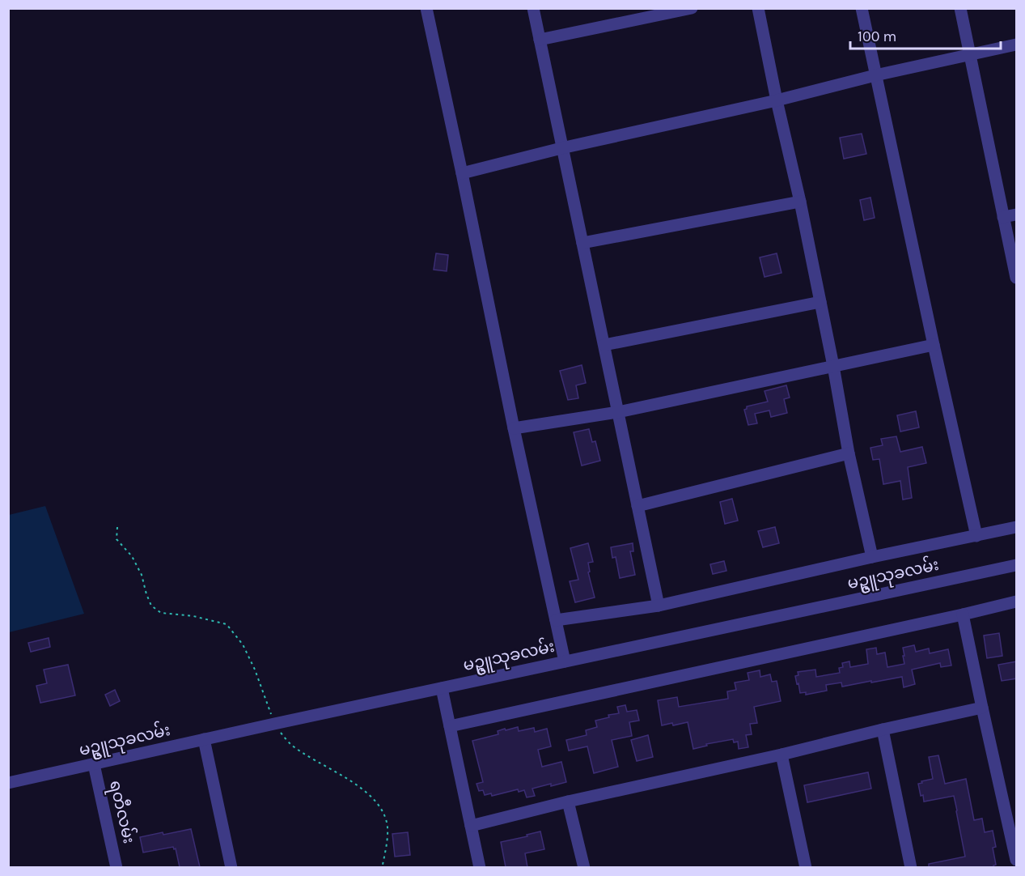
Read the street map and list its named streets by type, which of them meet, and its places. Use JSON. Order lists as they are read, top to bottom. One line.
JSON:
{"streets":{"street":["မဥ္ဇူသုခလမ်း","ရတီလမ်း"]},"crossings":[["မဥ္ဇူသုခလမ်း","ရတီလမ်း"]],"scale_bar":"100 m"}
